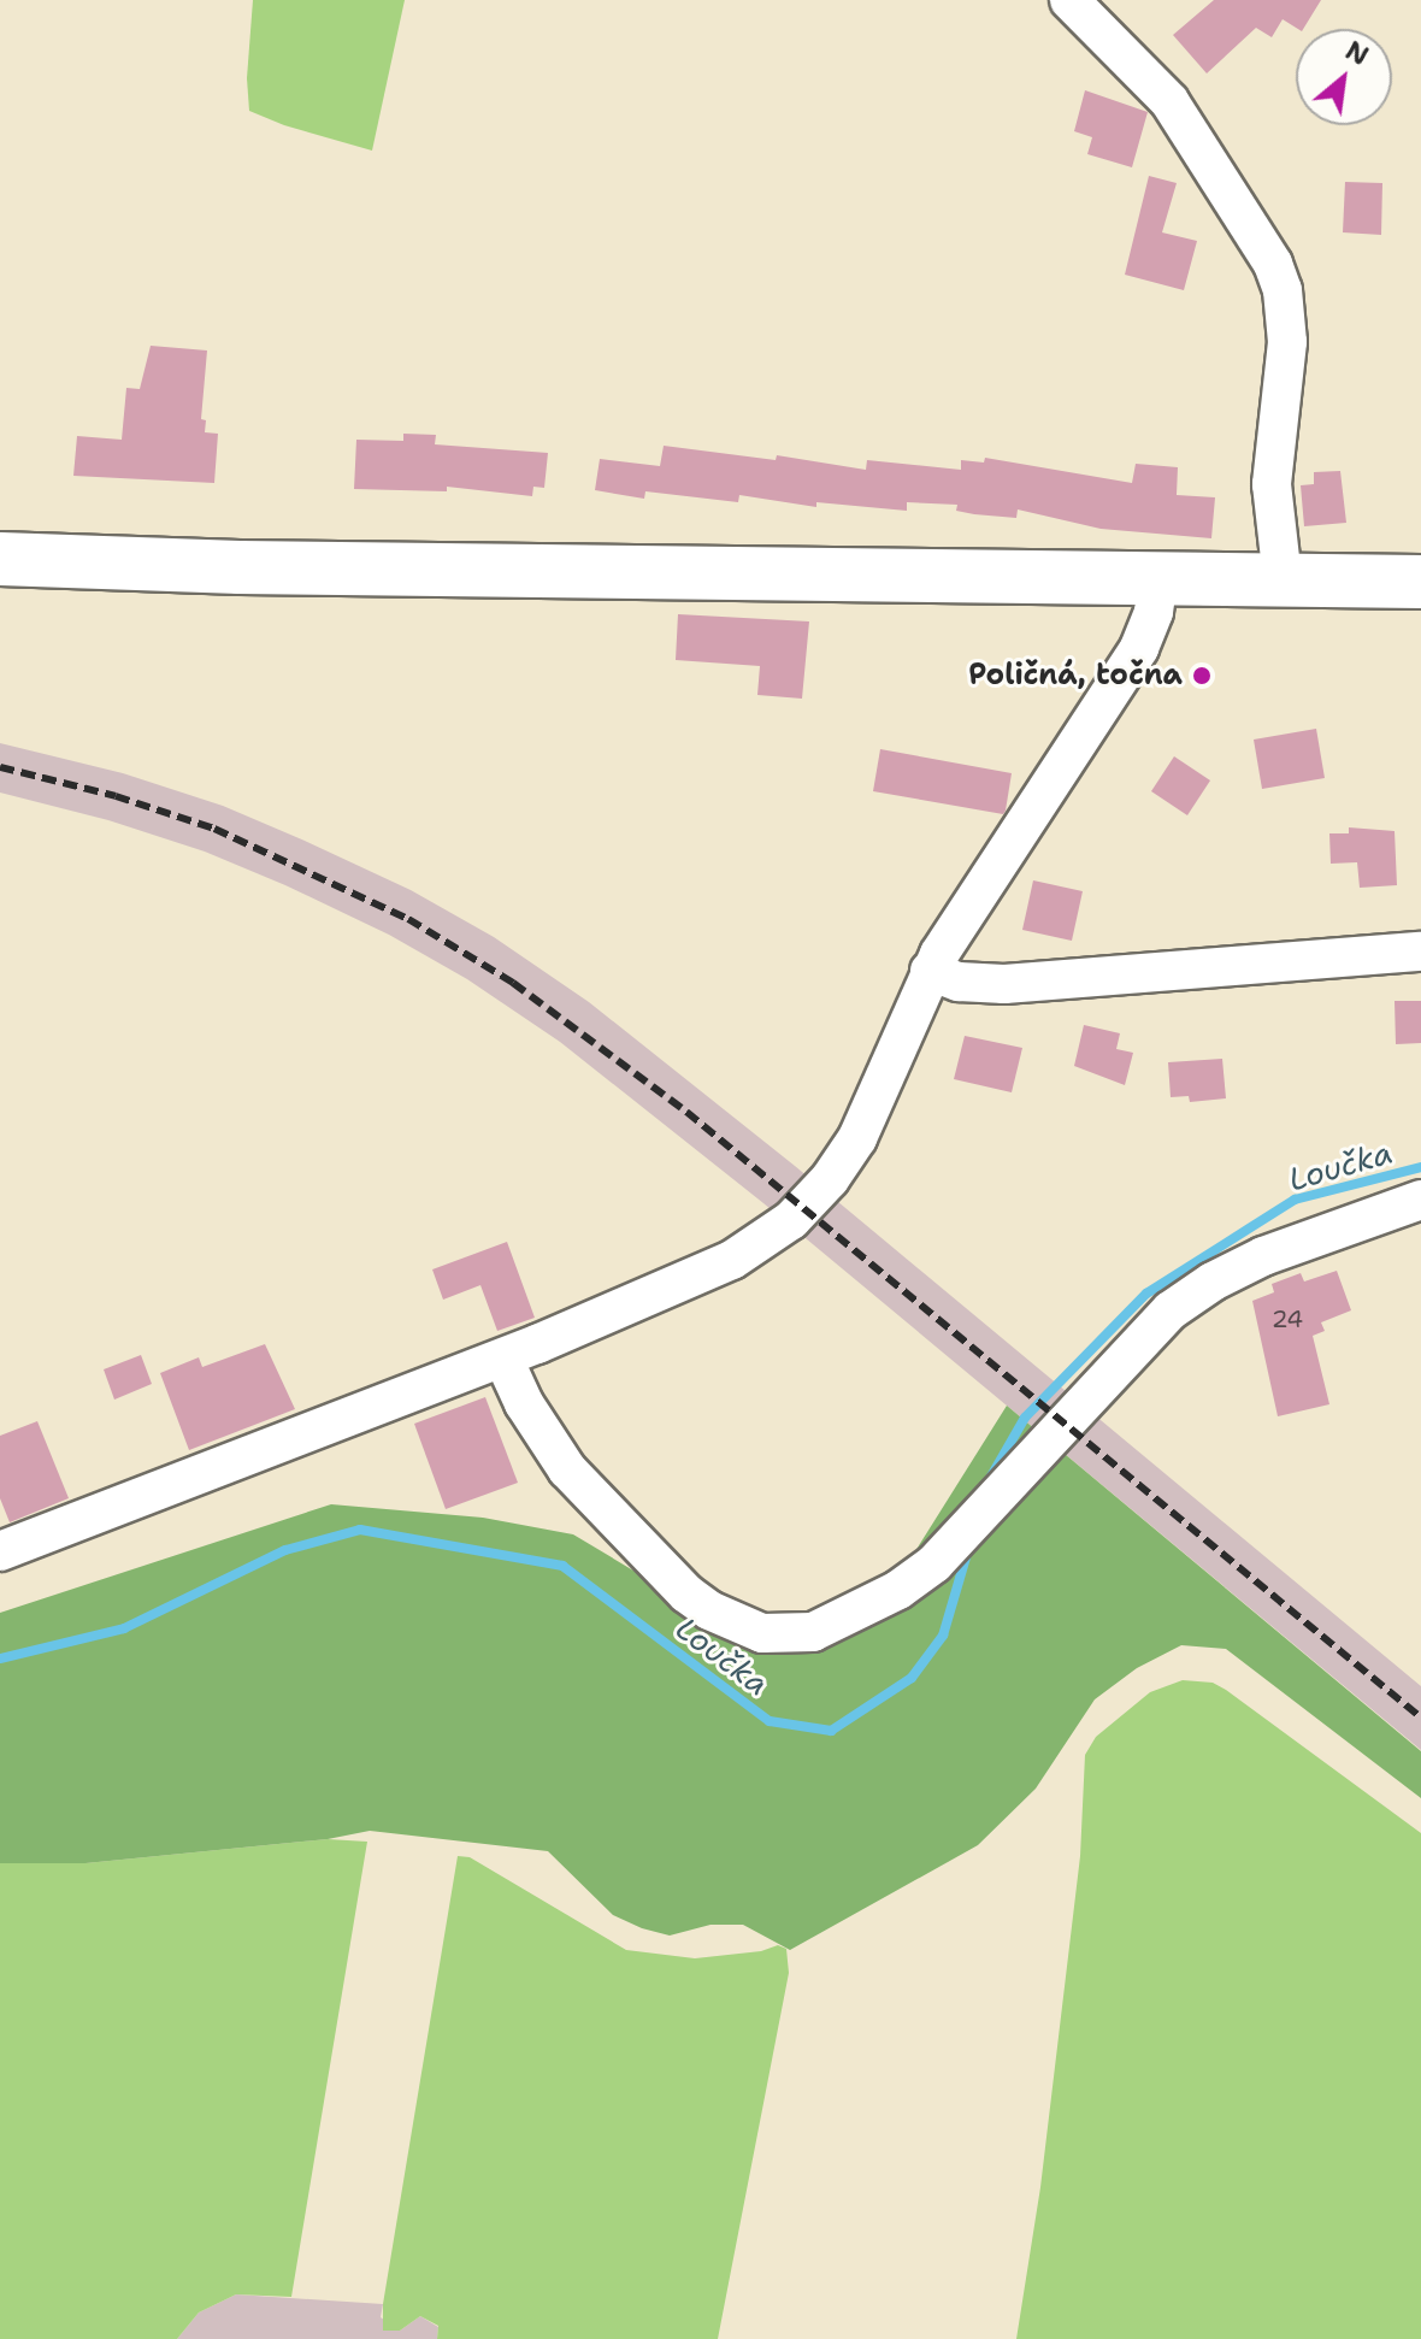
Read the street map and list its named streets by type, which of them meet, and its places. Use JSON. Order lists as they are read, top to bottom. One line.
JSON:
{"water":["Loučka"],"places":["Poličná, točna"],"house_numbers":["24"],"north":"top right"}
